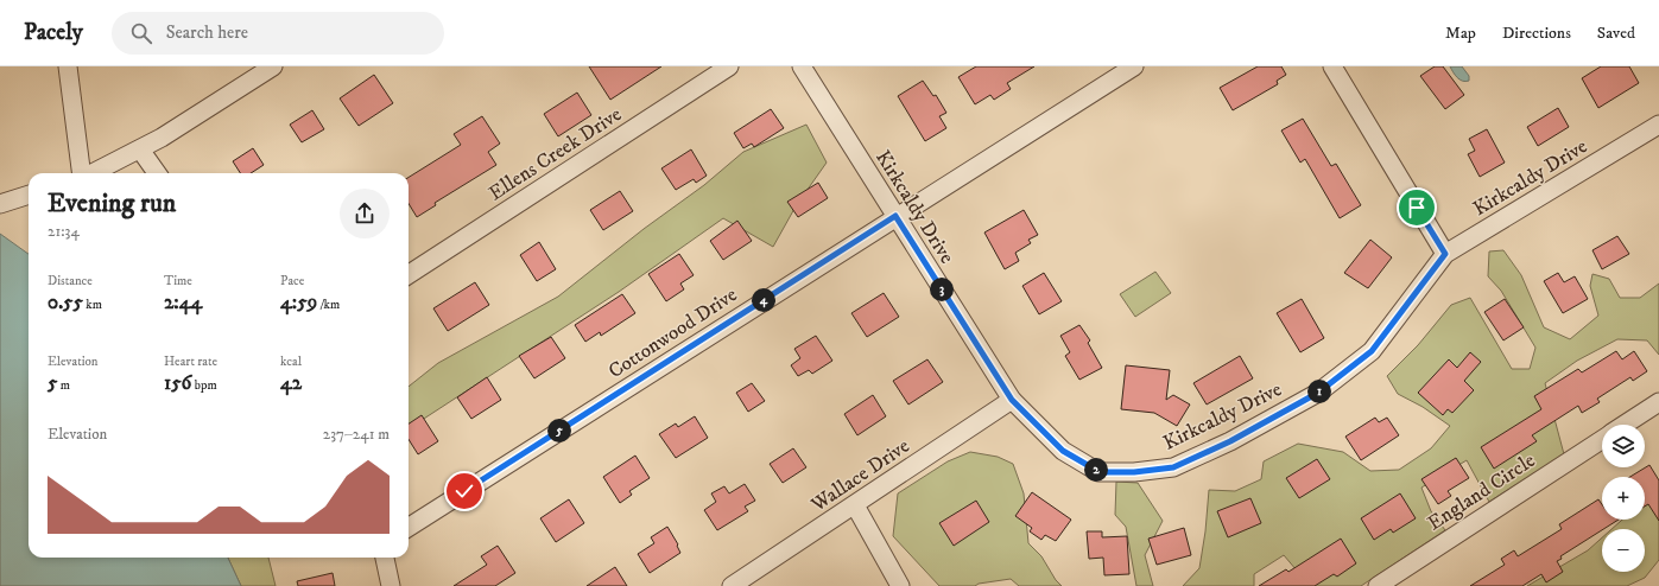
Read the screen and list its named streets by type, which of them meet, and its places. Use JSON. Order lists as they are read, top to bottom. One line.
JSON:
{"streets":{"street":["Ellens Creek Drive","Kirkcaldy Drive","Cottonwood Drive","Wallace Drive","England Circle"]},"crossings":[["Kirkcaldy Drive","Cottonwood Drive"],["Kirkcaldy Drive","Wallace Drive"]],"page":{"header":"Pacely","search":"Search here","nav":["Map","Directions","Saved"],"heading":["Evening run","21:34"],"stats":[["Distance","0.55 km"],["Time","2:44"],["Pace","4:59 /km"],["Elevation","5 m"],["Heart rate","156 bpm"],["kcal","42"]],"pins":["3","4","1","5","2"],"chart":["Elevation","237–241 m"],"map_buttons":["+","−"]}}
